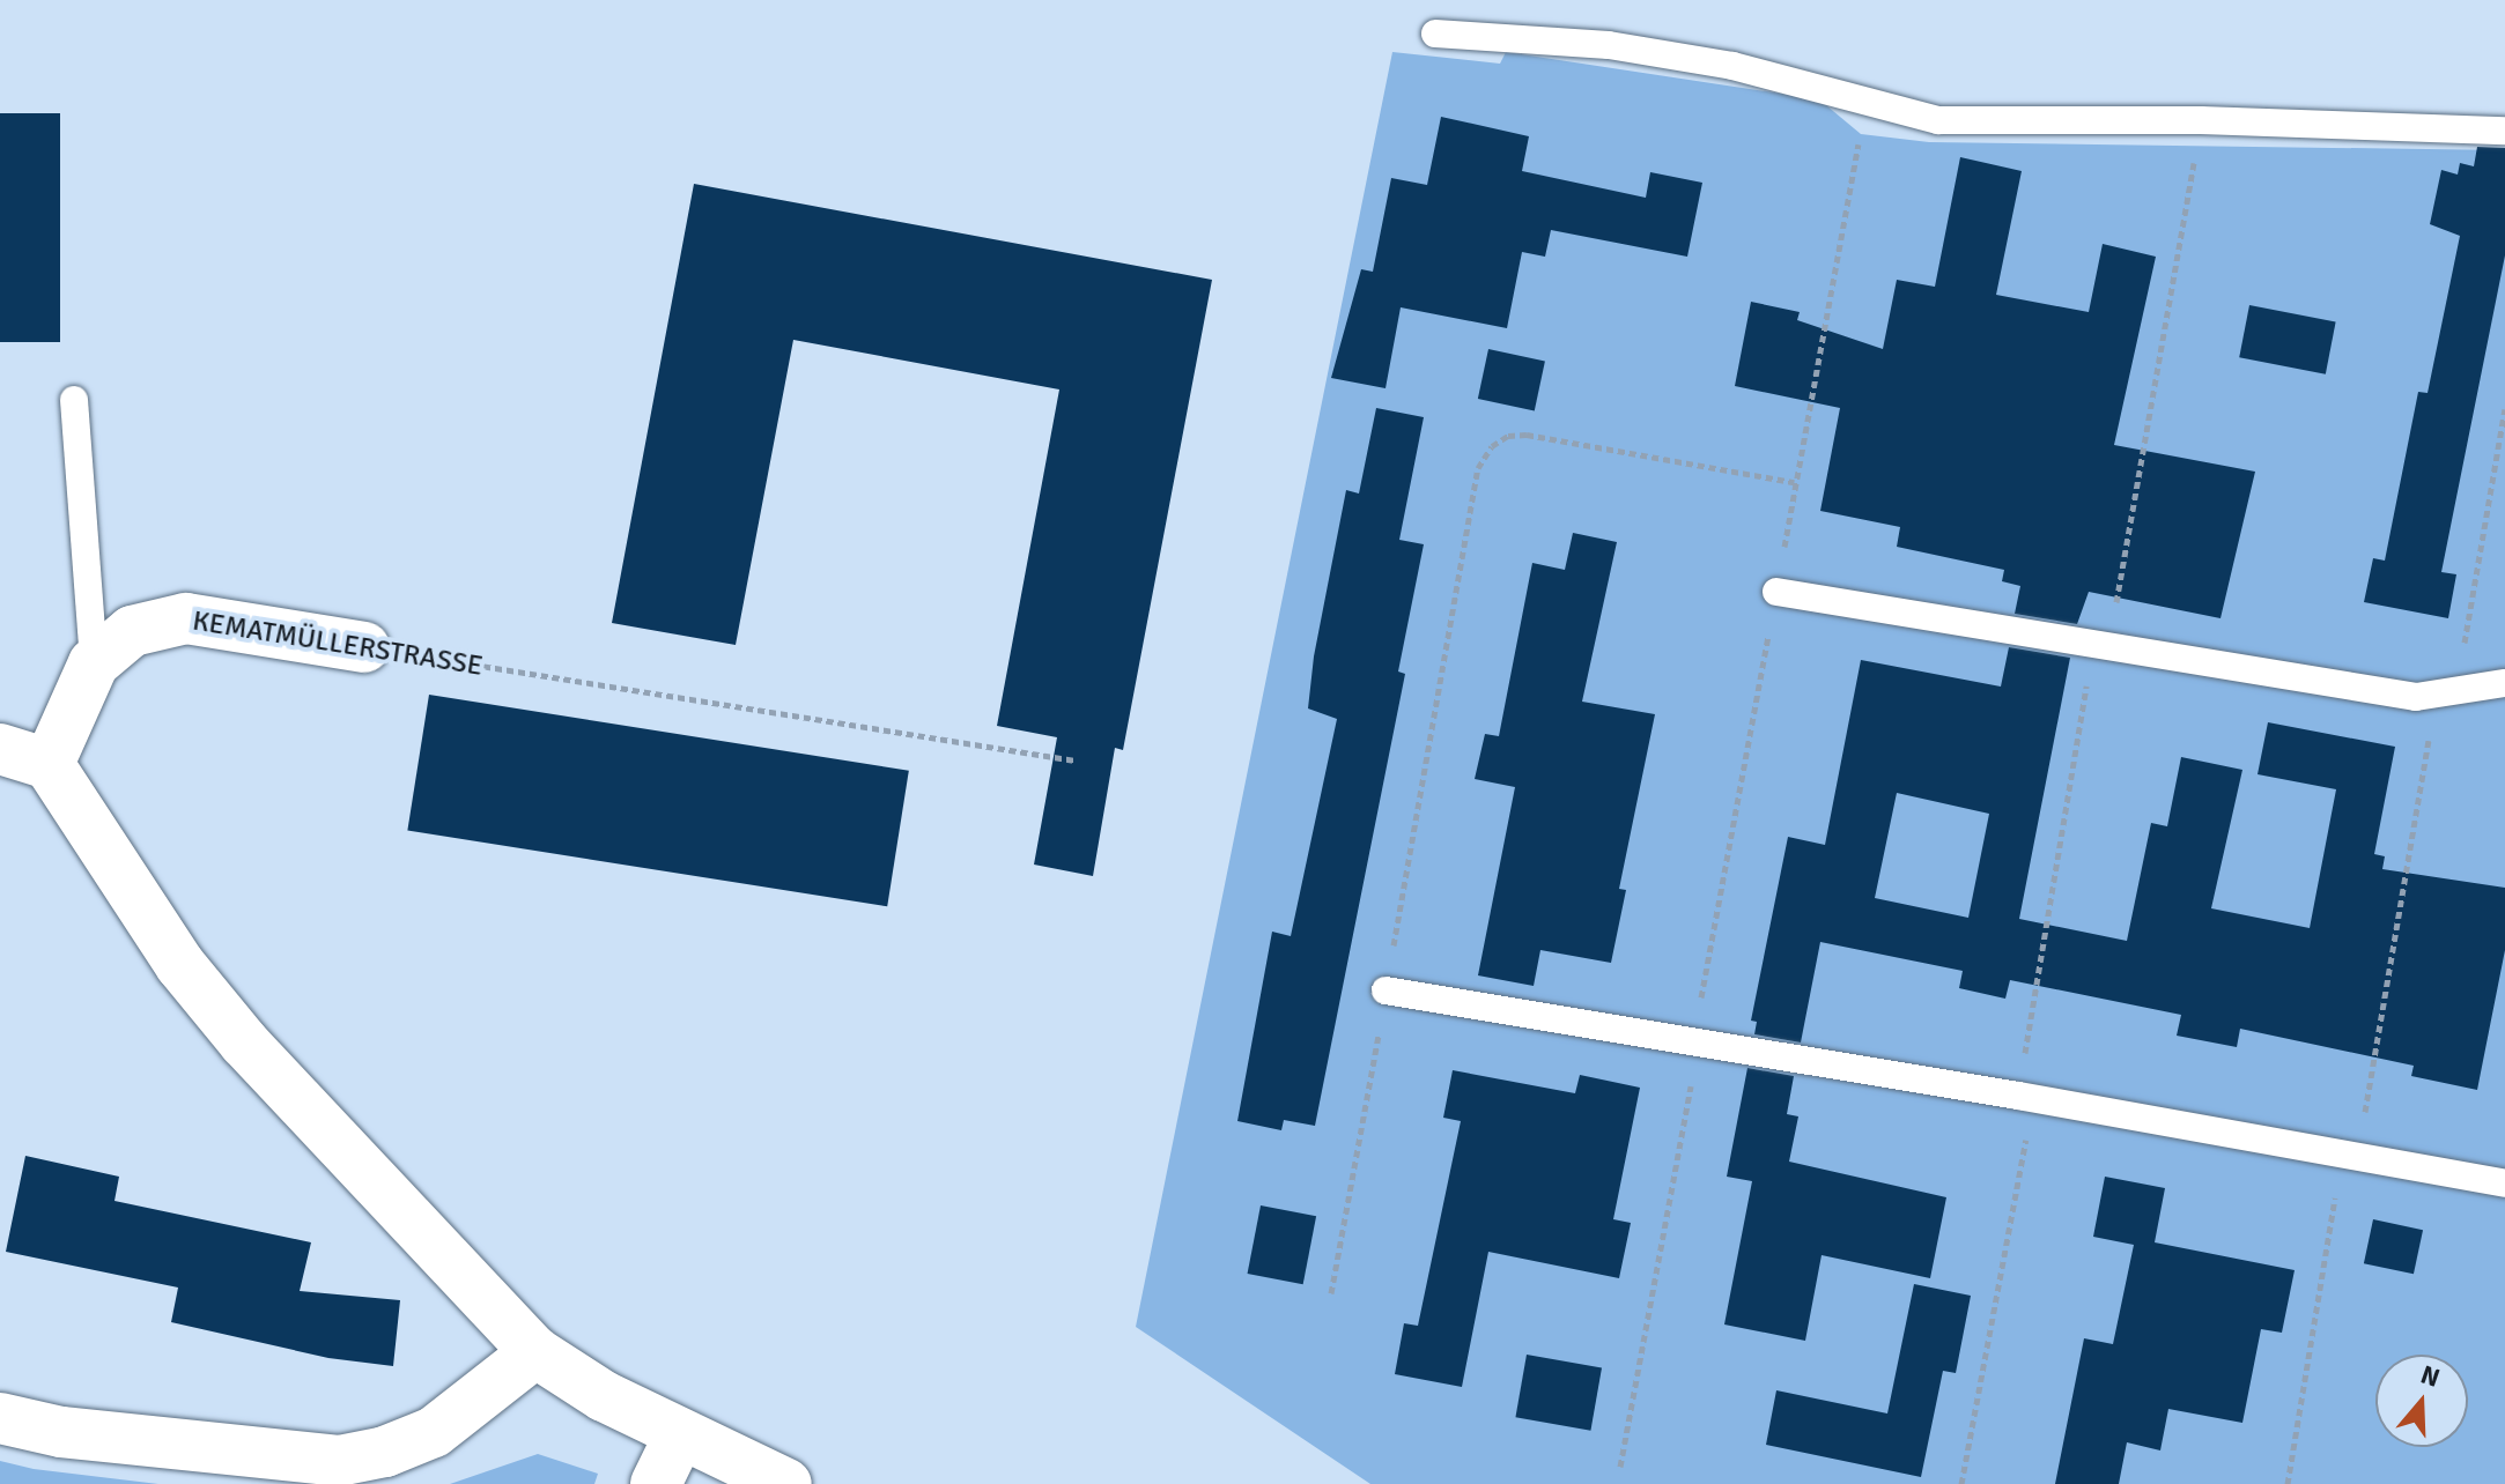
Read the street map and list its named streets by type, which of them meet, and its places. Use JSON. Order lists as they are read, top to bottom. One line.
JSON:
{"streets":{"street":["KEMATMÜLLERSTRASSE"]},"north":"top"}
